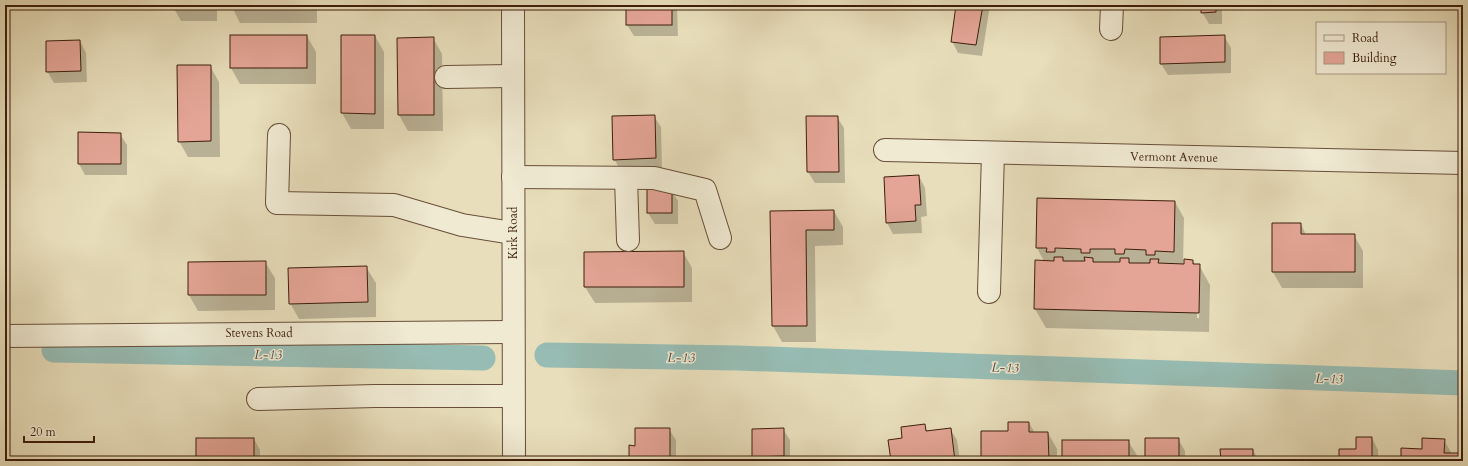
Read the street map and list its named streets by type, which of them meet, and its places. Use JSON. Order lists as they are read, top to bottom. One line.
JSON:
{"streets":{"street":["Vermont Avenue","Kirk Road","Stevens Road"]},"crossings":[["Kirk Road","Stevens Road"]],"water":["L-13"],"legend":["Road","Building"],"scale_bar":"20 m"}
